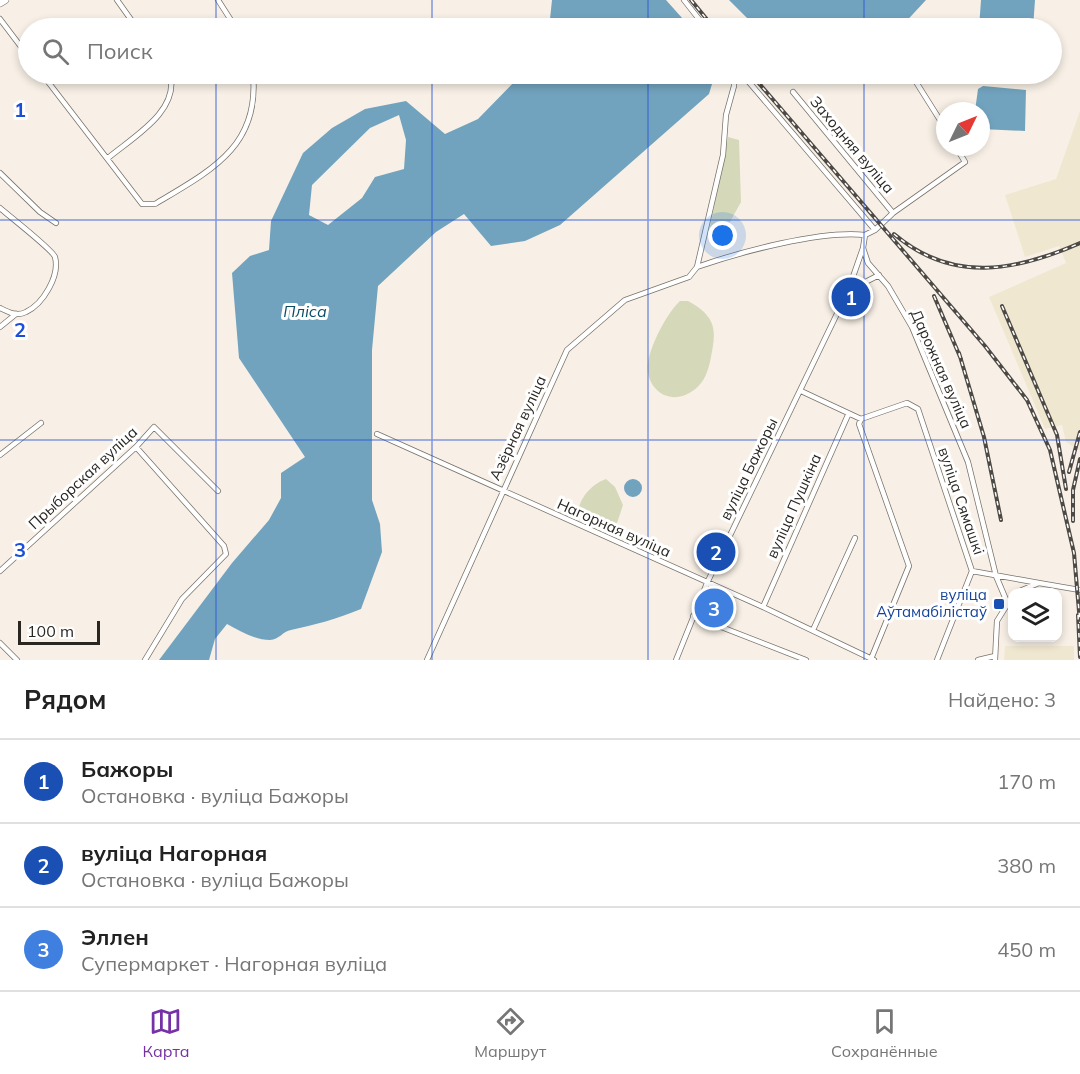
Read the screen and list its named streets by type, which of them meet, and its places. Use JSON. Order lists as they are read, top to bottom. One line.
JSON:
{"streets":{"street":["Заходняя вуліца","Дарожная вуліца","Азёрная вуліца","вуліца Бажоры","Прыборская вуліца","вуліца Сямашкі","вуліца Пушкіна","Нагорная вуліца"]},"crossings":[["Дарожная вуліца","вуліца Бажоры"],["Азёрная вуліца","Нагорная вуліца"],["вуліца Бажоры","Нагорная вуліца"],["вуліца Пушкіна","Нагорная вуліца"]],"water":["Пліса"],"places":{"transit":["вуліца Аўтамабілістаў"]},"scale_bar":"100 m","north":"top right","page":{"search":"Поиск","pins":["1","2","3"],"scale":"100 m","heading":["Рядом","Найдено: 3"],"list":[{"mark":"1","name":"Бажоры","note":"Остановка · вуліца Бажоры","value":"170 m"},{"mark":"2","name":"вуліца Нагорная","note":"Остановка · вуліца Бажоры","value":"380 m"},{"mark":"3","name":"Эллен","note":"Супермаркет · Нагорная вуліца","value":"450 m"}],"nav":["Карта","Маршрут","Сохранённые"]},"grid":{"rows":["1","2","3"]}}
